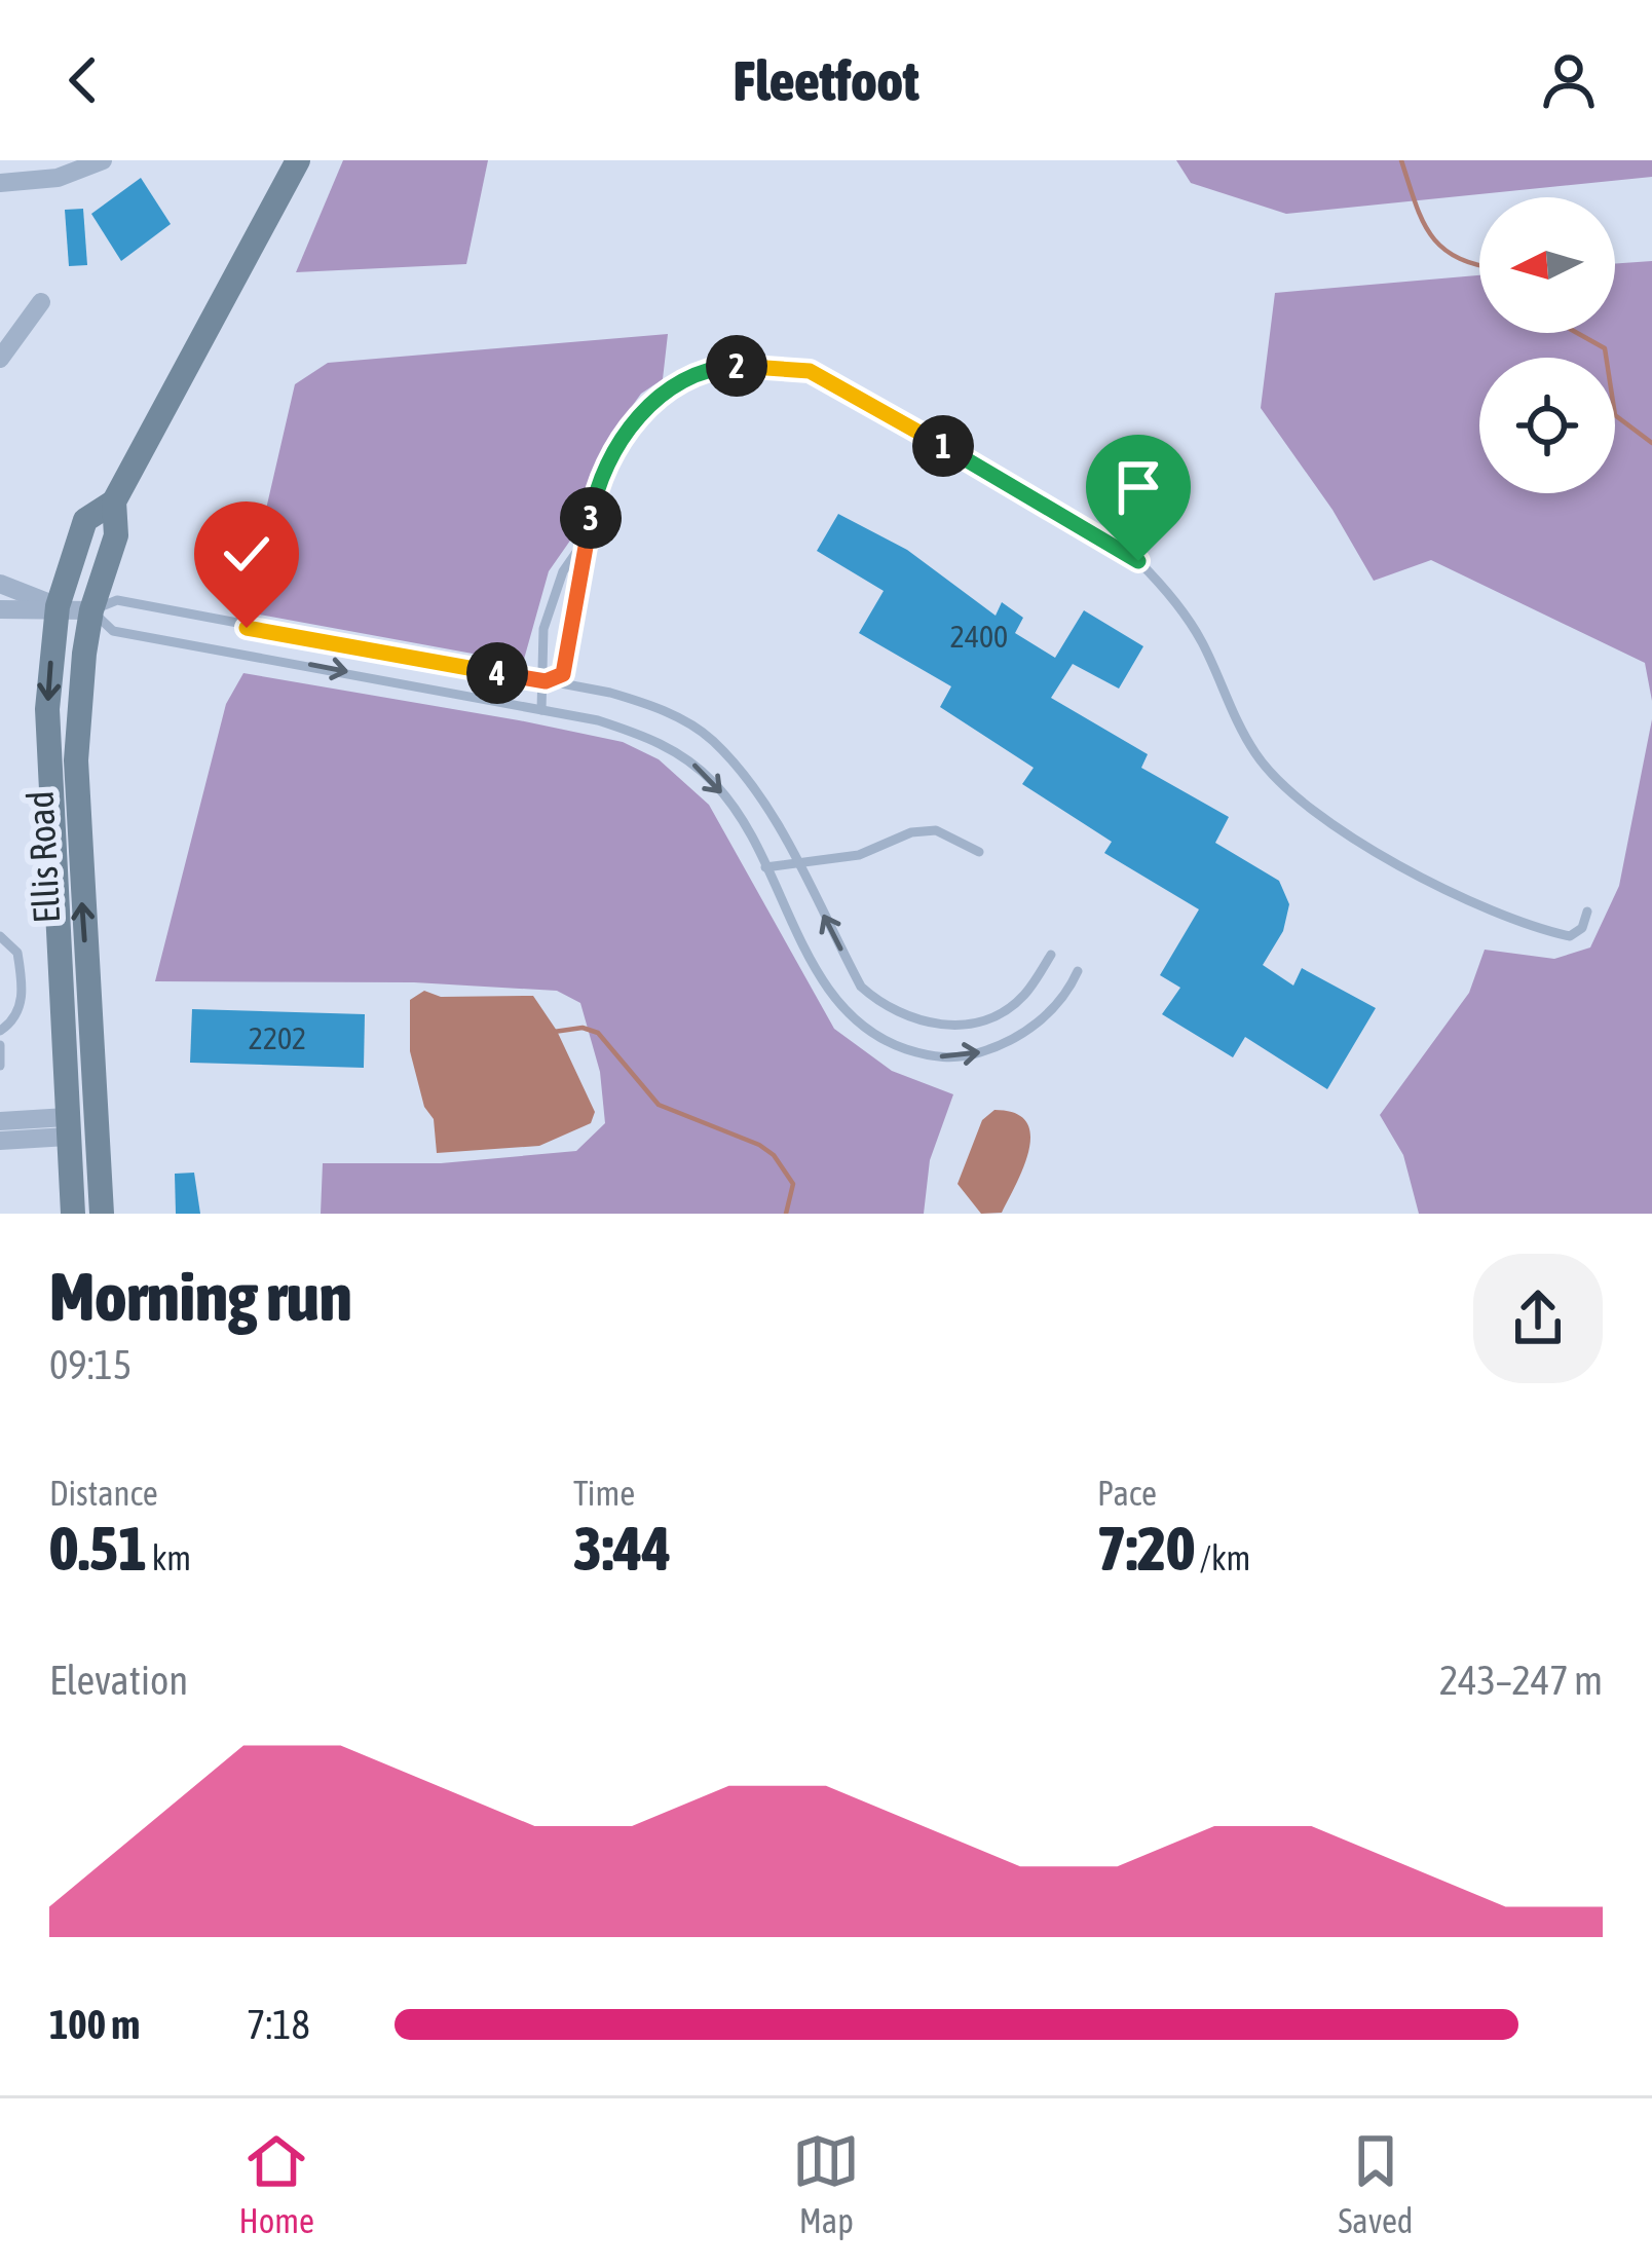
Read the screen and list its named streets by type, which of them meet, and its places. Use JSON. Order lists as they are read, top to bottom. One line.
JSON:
{"streets":{"main road":["Ellis Road"]},"house_numbers":["2400","2202"],"north":"left","page":{"header":"Fleetfoot","pins":["2","1","3","4"],"heading":["Morning run","09:15"],"stats":[["Distance","0.51 km"],["Time","3:44"],["Pace","7:20 /km"]],"chart":["Elevation","243–247 m"],"list":[{"name":"100 m","note":"7:18"}],"tabs":["Home","Map","Saved"]}}
